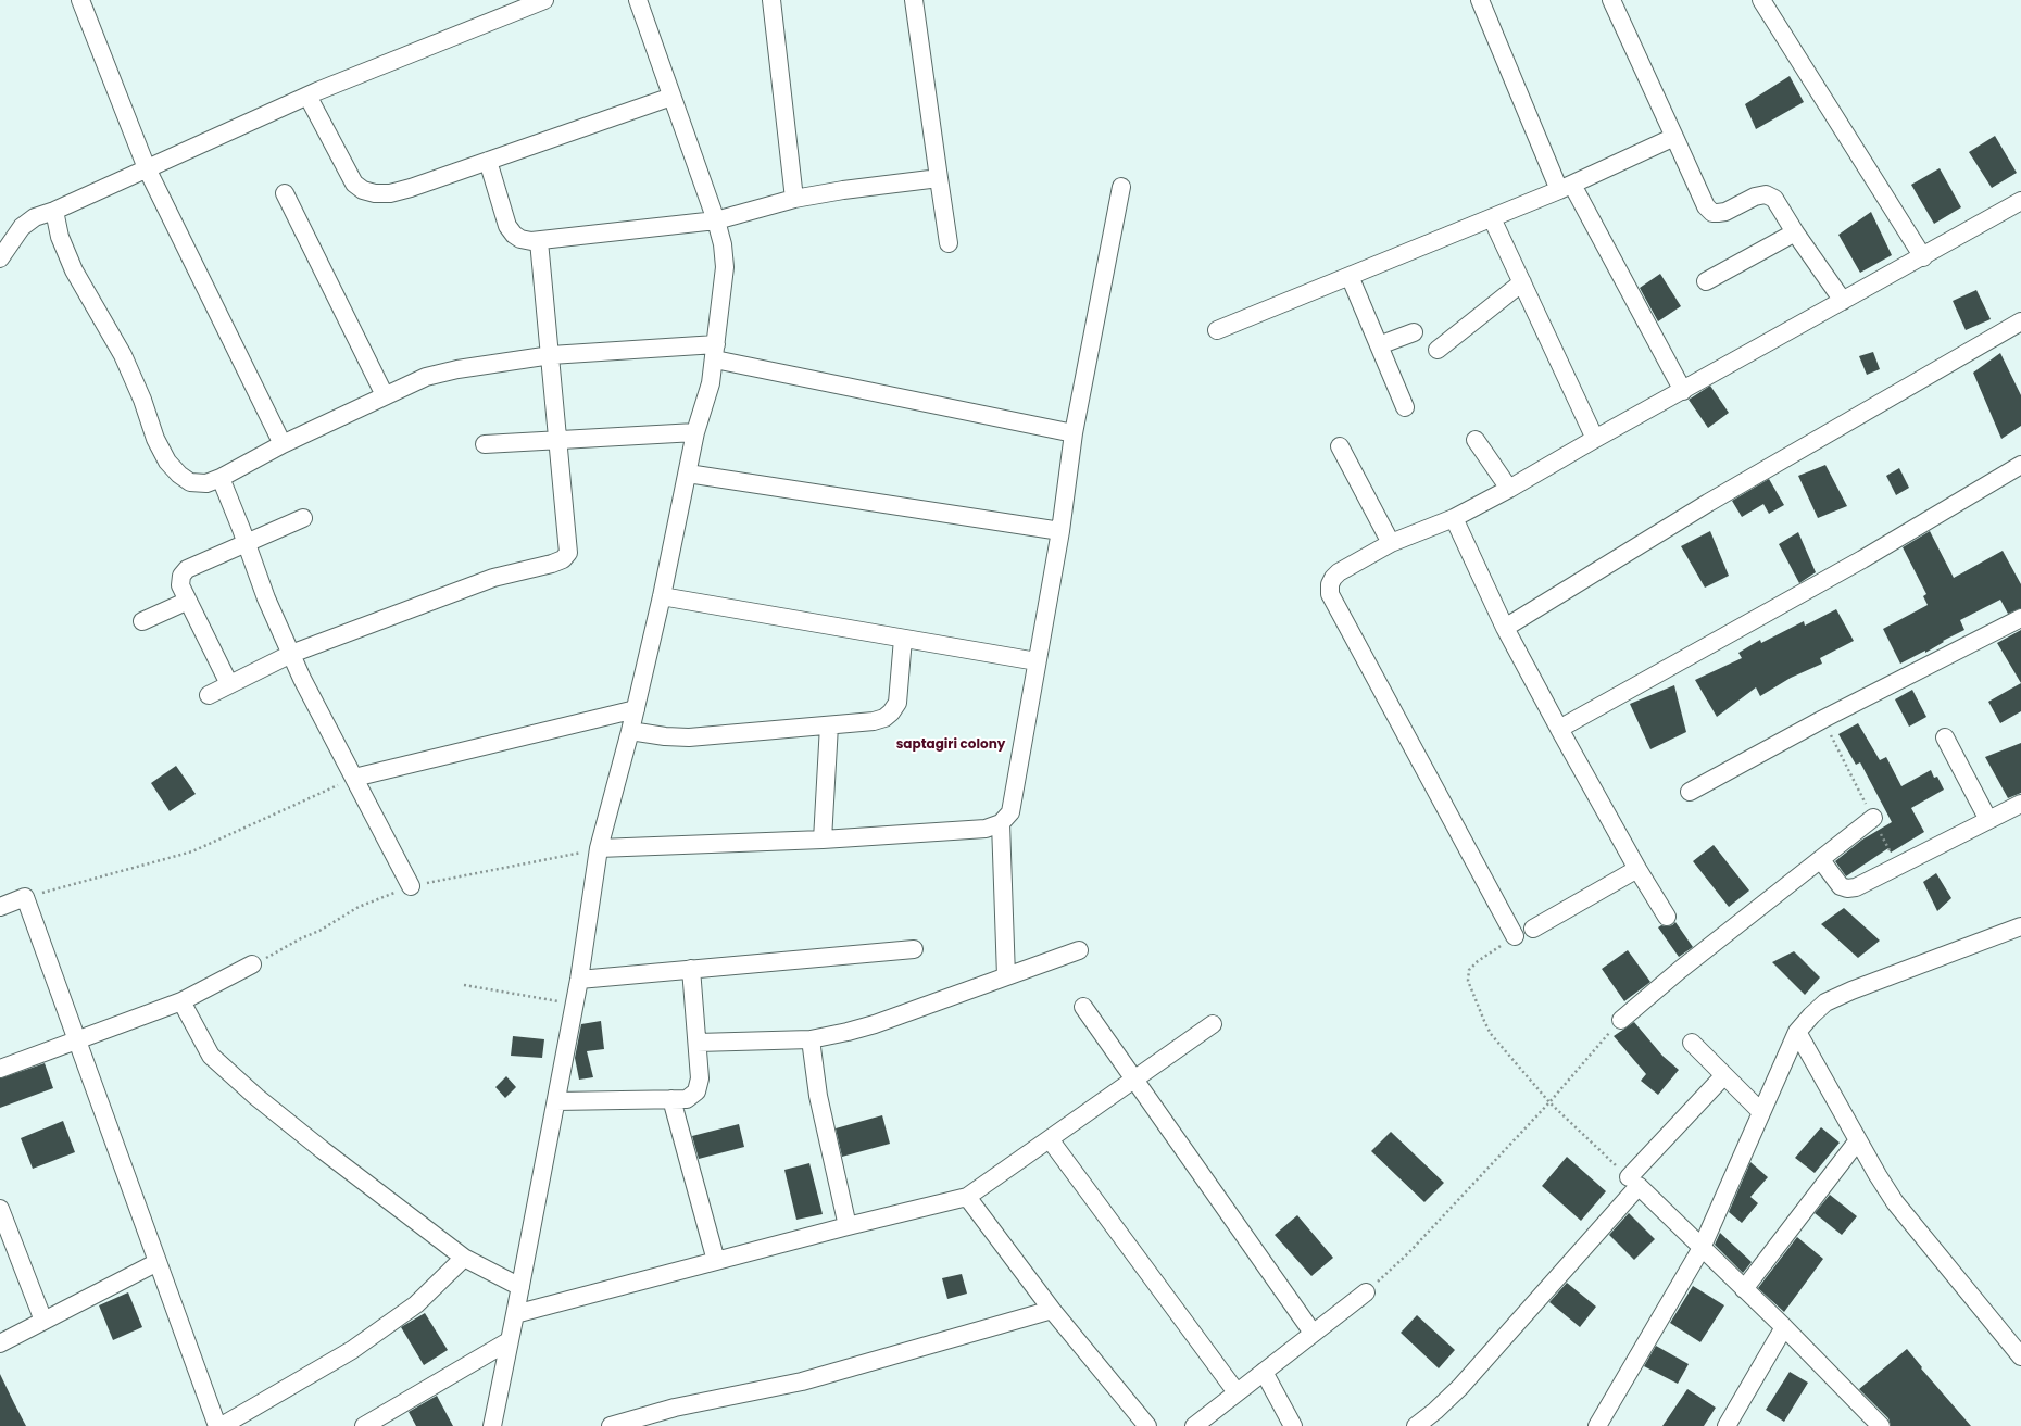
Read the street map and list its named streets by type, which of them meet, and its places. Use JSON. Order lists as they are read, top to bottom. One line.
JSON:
{"districts":["saptagiri colony"]}
